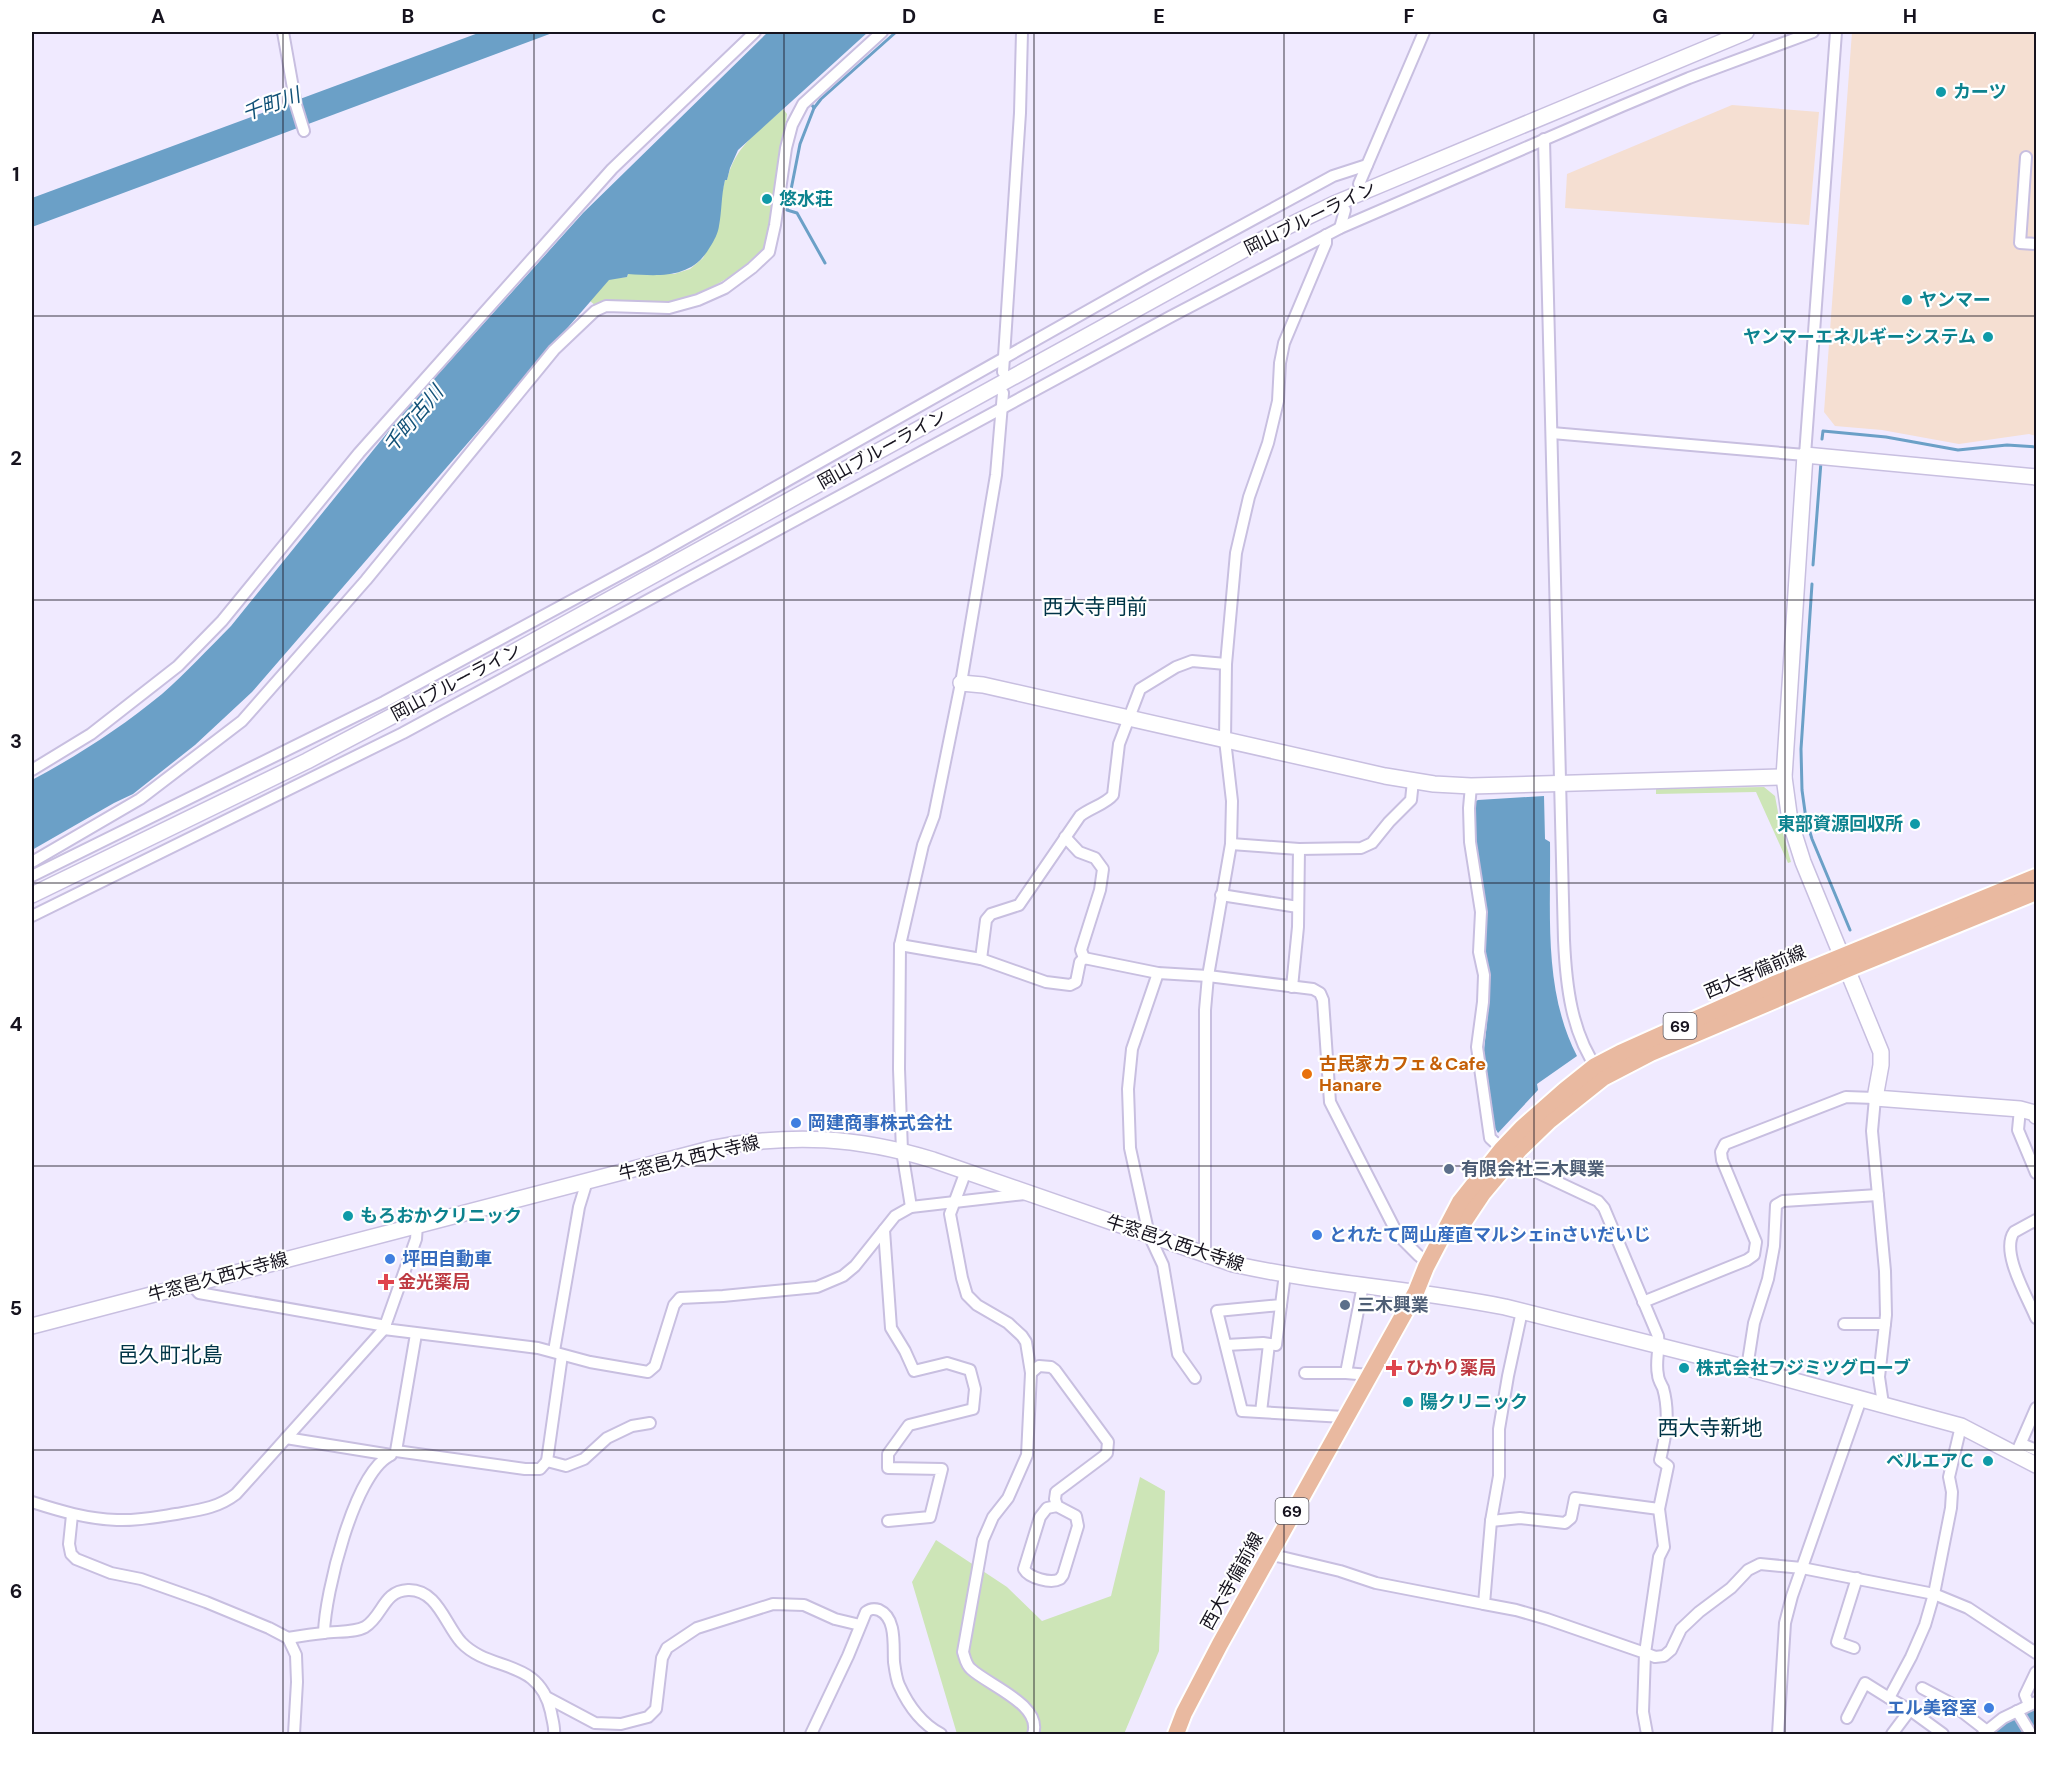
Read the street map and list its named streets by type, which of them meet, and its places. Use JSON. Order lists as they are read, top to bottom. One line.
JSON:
{"streets":{"main road":["岡山ブルーライン","西大寺備前線","69","牛窓邑久西大寺線"]},"crossings":[["西大寺備前線","牛窓邑久西大寺線"]],"districts":["西大寺門前","邑久町北島","西大寺新地"],"water":["千町川","千町古川"],"places":{"other":["カーツ","悠水荘","ヤンマー","ヤンマーエネルギーシステム","東部資源回収所","古民家カフェ＆Cafe Hanare","岡建商事株式会社","有限会社三木興業","もろおかクリニック","とれたて岡山産直マルシェinさいだいじ","坪田自動車","三木興業","株式会社フジミツグローブ","陽クリニック","ベルエアＣ","エル美容室"],"health":["金光薬局","ひかり薬局"]},"grid":{"columns":["A","B","C","D","E","F","G","H"],"rows":["1","2","3","4","5","6"]}}
